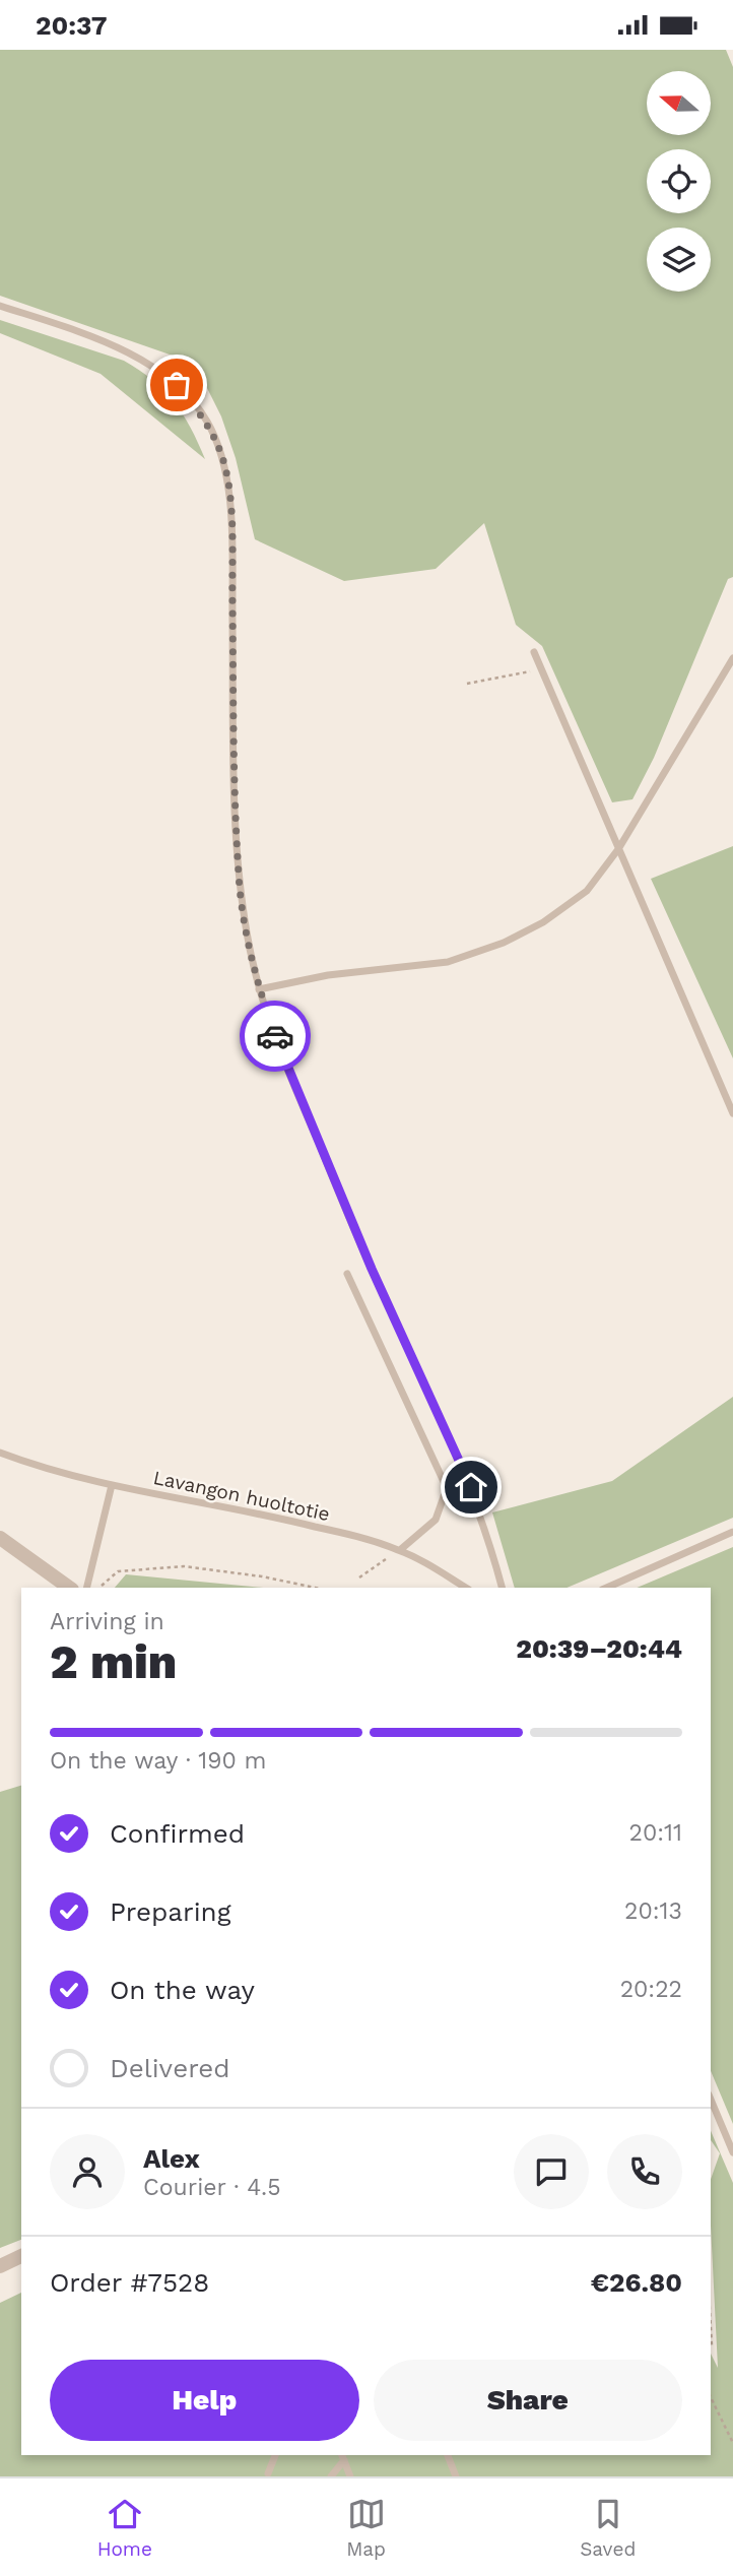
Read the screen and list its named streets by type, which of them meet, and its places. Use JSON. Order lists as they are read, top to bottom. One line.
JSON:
{"streets":{"lane":["Lavangon huoltotie"]},"north":"left","page":{"status":"20:37","heading":["2 min","Arriving in","20:39–20:44"],"panel":["Alex","Courier · 4.5","Order #7528","€26.80"],"bar":"On the way · 190 m","list":[["Confirmed","20:11"],["Preparing","20:13"],["On the way","20:22"],"Delivered"],"buttons":["Help","Share"],"tabs":["Home","Map","Saved"]}}
